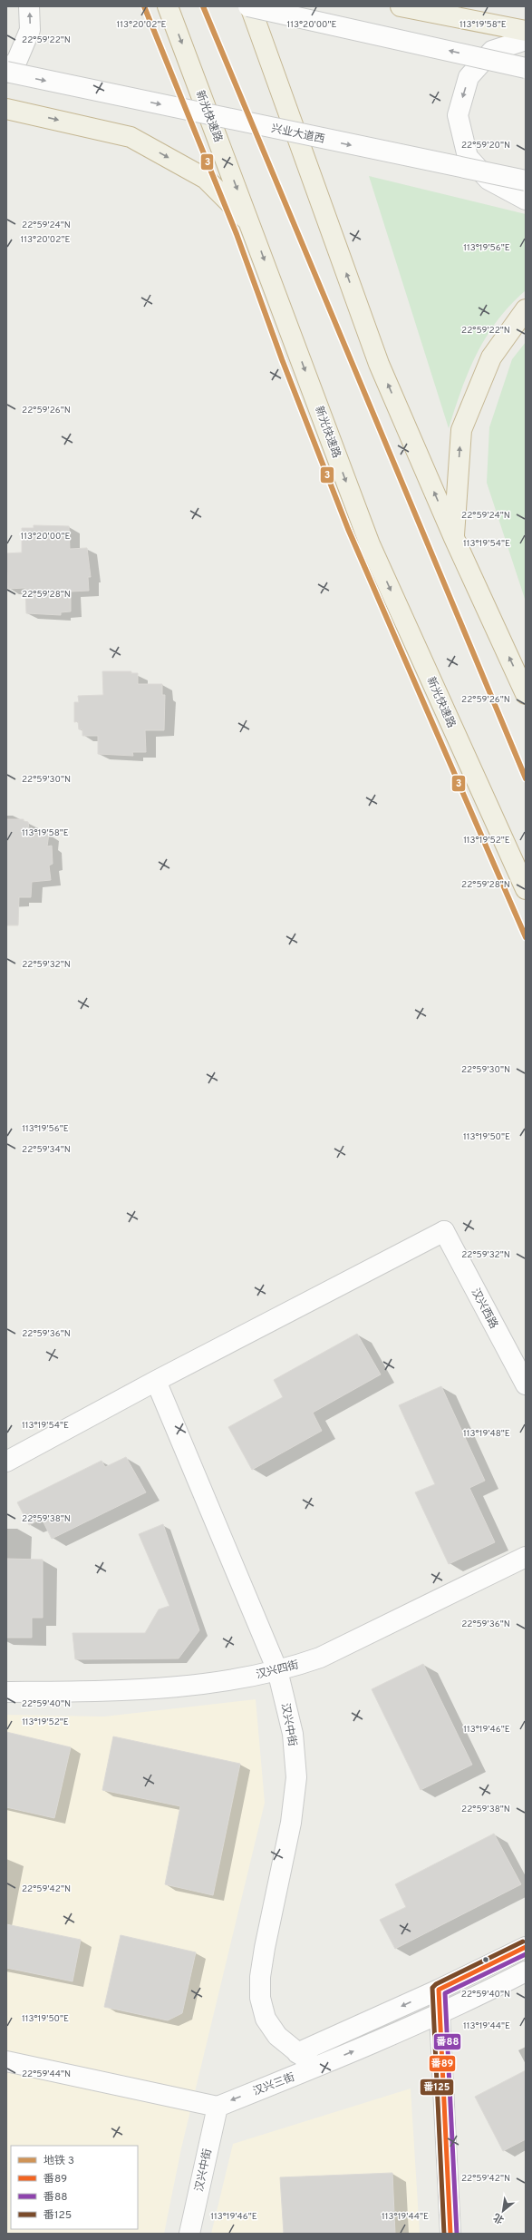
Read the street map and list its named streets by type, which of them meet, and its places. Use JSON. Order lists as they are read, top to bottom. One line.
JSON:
{"streets":{"highway":["新光快速路"],"street":["兴业大道西","汉兴西路","汉兴四街","汉兴中街","汉兴三街"]},"crossings":[["汉兴西路","汉兴中街"],["汉兴四街","汉兴中街"],["汉兴中街","汉兴三街"]],"lines":["metro line 3","transit line 番125","transit line 番89","transit line 番88"],"legend":["地铁 3","番89","番88","番125"],"north":"bottom left","coordinates":["113°20'02\"E","113°20'00\"E","113°19'58\"E","22°59'22\"N","22°59'20\"N","22°59'24\"N","113°19'56\"E","22°59'26\"N","113°19'54\"E","22°59'28\"N","22°59'30\"N","113°19'52\"E","22°59'32\"N","113°19'50\"E","22°59'34\"N","22°59'36\"N","113°19'48\"E","22°59'38\"N","22°59'40\"N","113°19'46\"E","22°59'42\"N","113°19'44\"E","22°59'44\"N"]}
